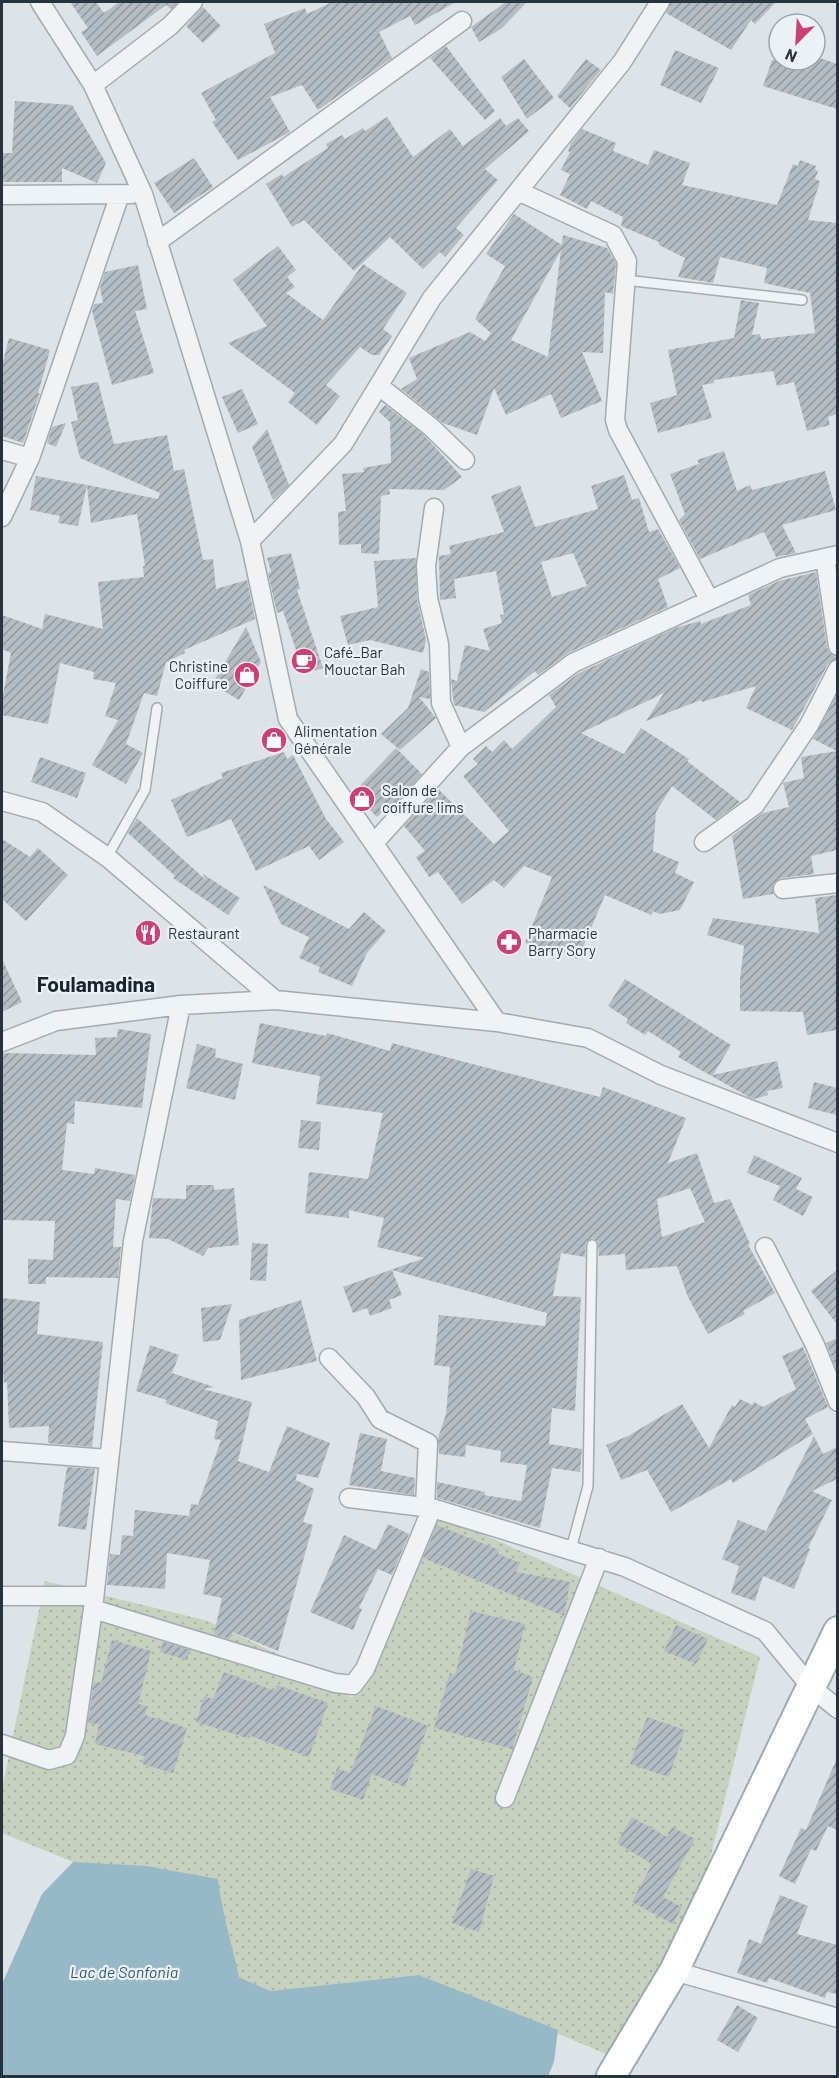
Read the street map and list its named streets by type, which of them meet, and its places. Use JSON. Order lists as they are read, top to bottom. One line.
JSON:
{"districts":["Foulamadina"],"water":["Lac de Sonfonia"],"places":{"cafe":["Café_Bar Mouctar Bah"],"shop":["Christine Coiffure","Alimentation Générale","Salon de coiffure lims"],"restaurant":["Restaurant"],"pharmacy":["Pharmacie Barry Sory"]},"north":"bottom left"}
